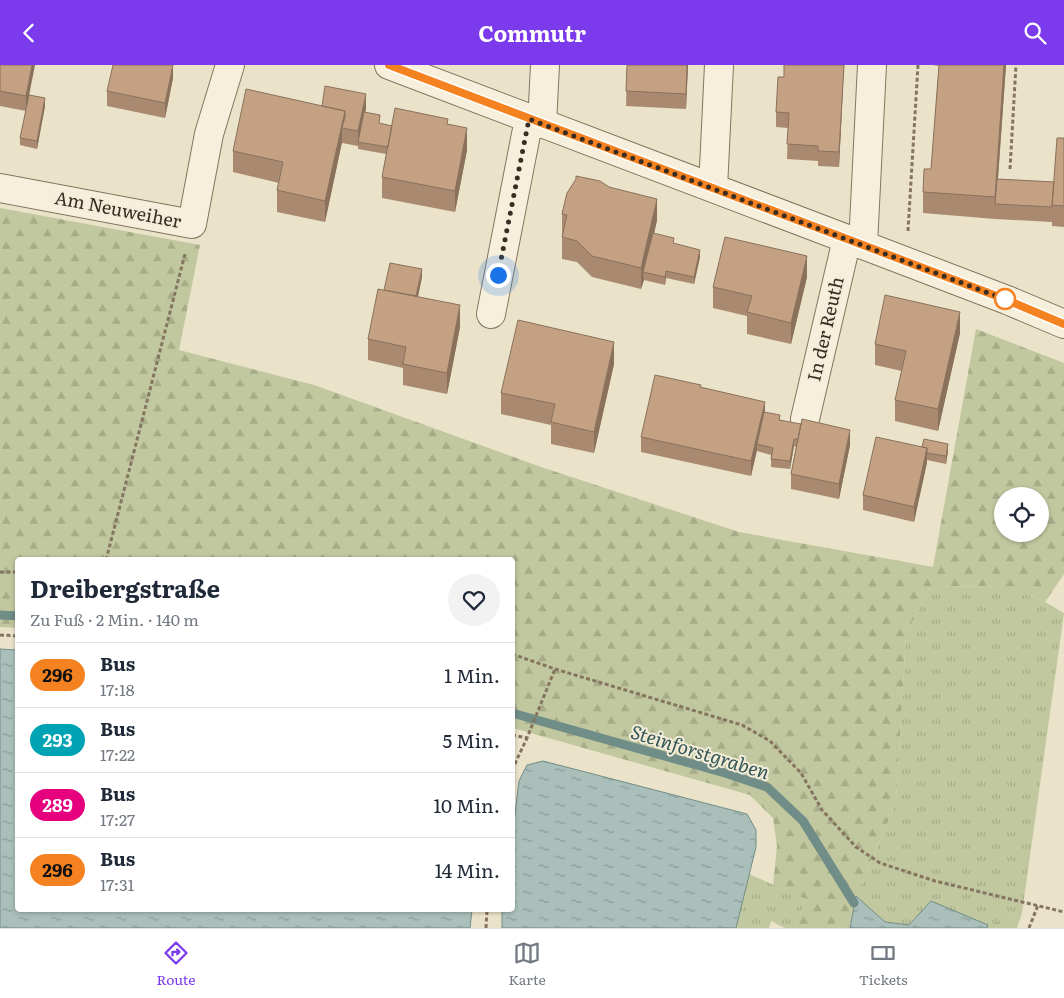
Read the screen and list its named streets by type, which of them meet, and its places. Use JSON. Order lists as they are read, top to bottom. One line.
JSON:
{"streets":{"street":["Am Neuweiher","In der Reuth"]},"water":["Steinforstgraben"],"lines":["bus line 296"],"page":{"header":"Commutr","heading":["Dreibergstraße","Zu Fuß · 2 Min. · 140 m"],"list":[{"mark":"296","name":"Bus","note":"17:18","value":"1 Min."},{"mark":"293","name":"Bus","note":"17:22","value":"5 Min."},{"mark":"289","name":"Bus","note":"17:27","value":"10 Min."},{"mark":"296","name":"Bus","note":"17:31","value":"14 Min."}],"tabs":["Route","Karte","Tickets"]}}
